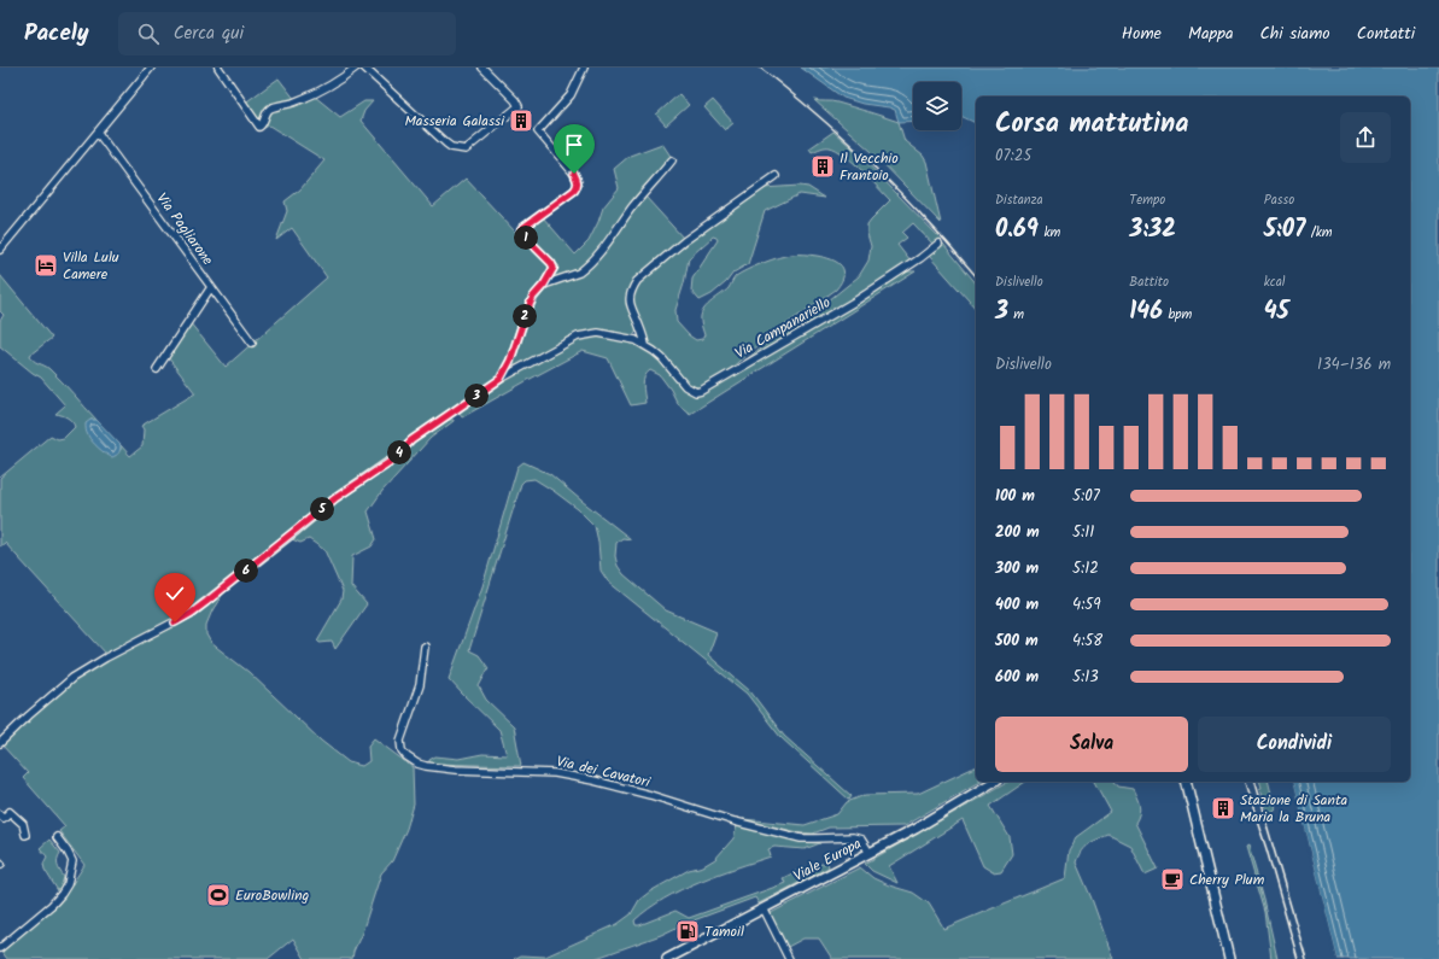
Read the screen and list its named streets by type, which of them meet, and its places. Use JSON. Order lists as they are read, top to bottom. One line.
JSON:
{"streets":{"street":["Via Pagliarone","Via Campanariello","Via dei Cavatori","Viale Europa"]},"crossings":[["Via dei Cavatori","Viale Europa"]],"places":{"building":["Masseria Galassi","Il Vecchio Frantoio","Stazione di Santa Maria la Bruna"],"hotel":["Villa Lulu Camere"],"cafe":["Cherry Plum"],"sports":["EuroBowling"],"fuel station":["Tamoil"]},"page":{"header":"Pacely","search":"Cerca qui","nav":["Home","Mappa","Chi siamo","Contatti"],"heading":["Corsa mattutina","07:25"],"stats":[["Distanza","0.69 km"],["Tempo","3:32"],["Passo","5:07 /km"],["Dislivello","3 m"],["Battito","146 bpm"],["kcal","45"]],"pins":["1","2","3","4","5","6"],"chart":["Dislivello","134–136 m"],"list":[{"name":"100 m","note":"5:07"},{"name":"200 m","note":"5:11"},{"name":"300 m","note":"5:12"},{"name":"400 m","note":"4:59"},{"name":"500 m","note":"4:58"},{"name":"600 m","note":"5:13"}],"buttons":["Salva","Condividi"]}}
